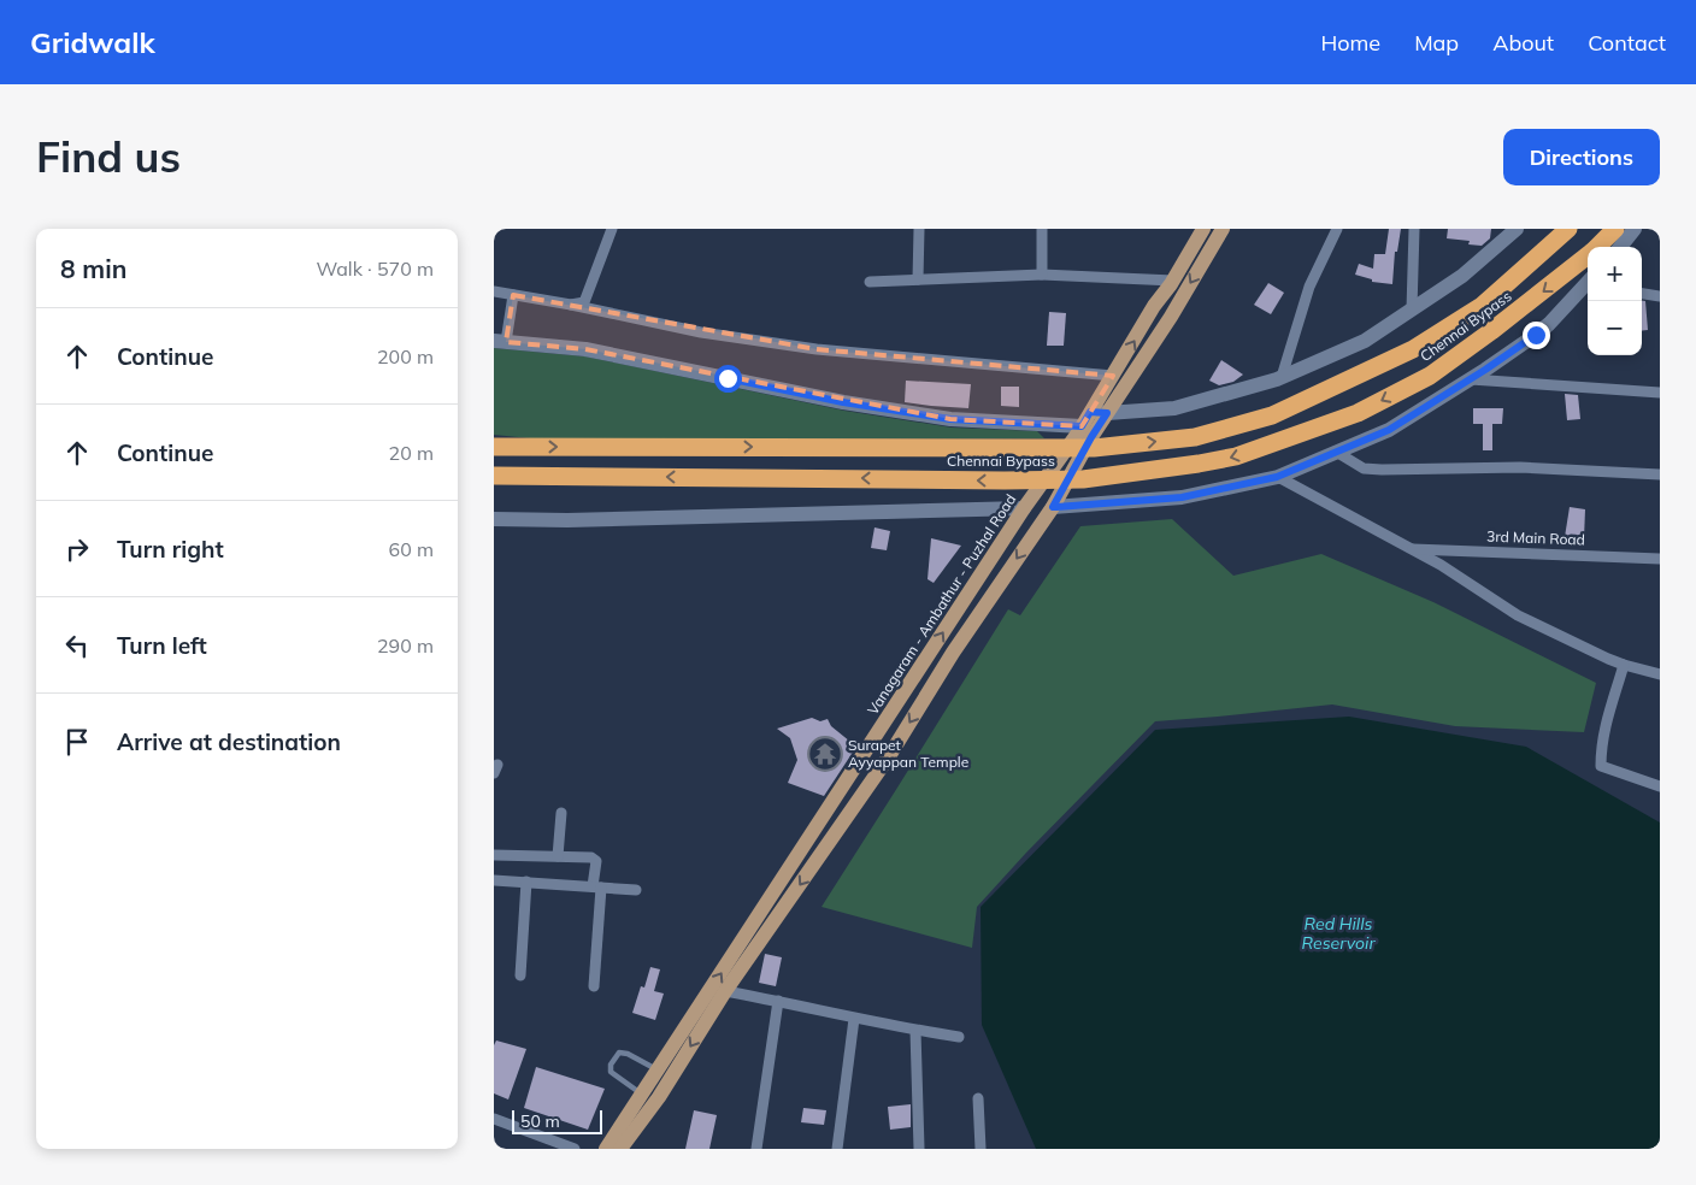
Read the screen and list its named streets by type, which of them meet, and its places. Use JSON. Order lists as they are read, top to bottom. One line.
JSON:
{"streets":{"highway":["Chennai Bypass"],"main road":["Vanagaram - Ambathur - Puzhal Road"],"street":["3rd Main Road"]},"water":["Red Hills Reservoir"],"places":{"temple":["Surapet Ayyappan Temple"]},"scale_bar":"50 m","page":{"header":"Gridwalk","nav":["Home","Map","About","Contact"],"buttons":"Directions","title":"Find us","heading":["8 min","Walk · 570 m"],"map_buttons":["+","−"],"list":[["Continue","200 m"],["Continue","20 m"],["Turn right","60 m"],["Turn left","290 m"],"Arrive at destination"],"scale":"50 m"}}
